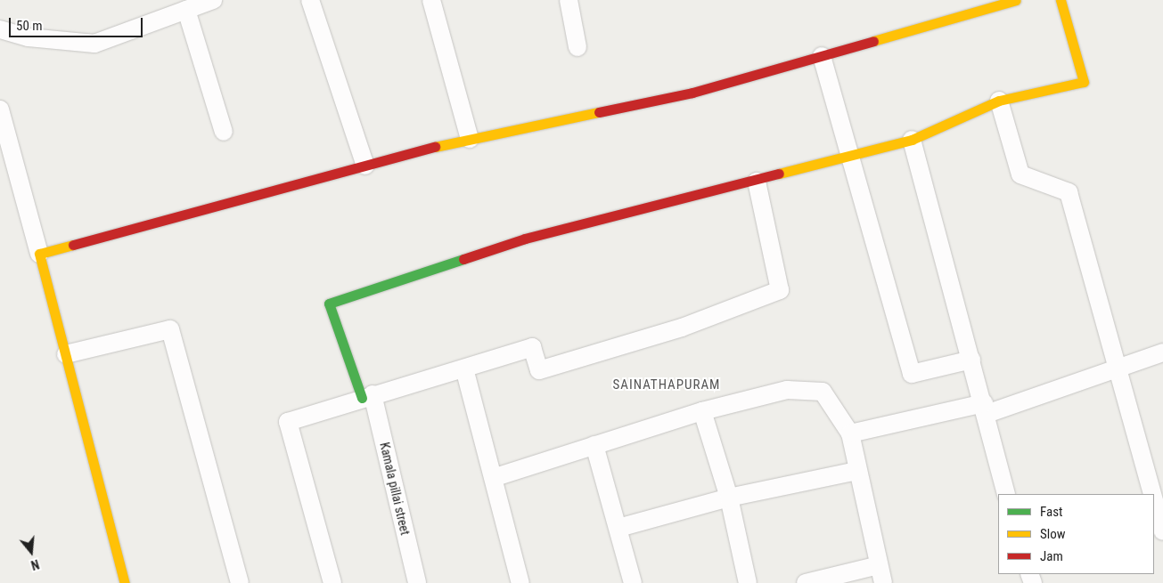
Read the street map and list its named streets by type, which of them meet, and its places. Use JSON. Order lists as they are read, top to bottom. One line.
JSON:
{"streets":{"street":["Kamala pillai street"]},"districts":["SAINATHAPURAM"],"legend":["Fast","Slow","Jam"],"scale_bar":"50 m","north":"bottom"}
